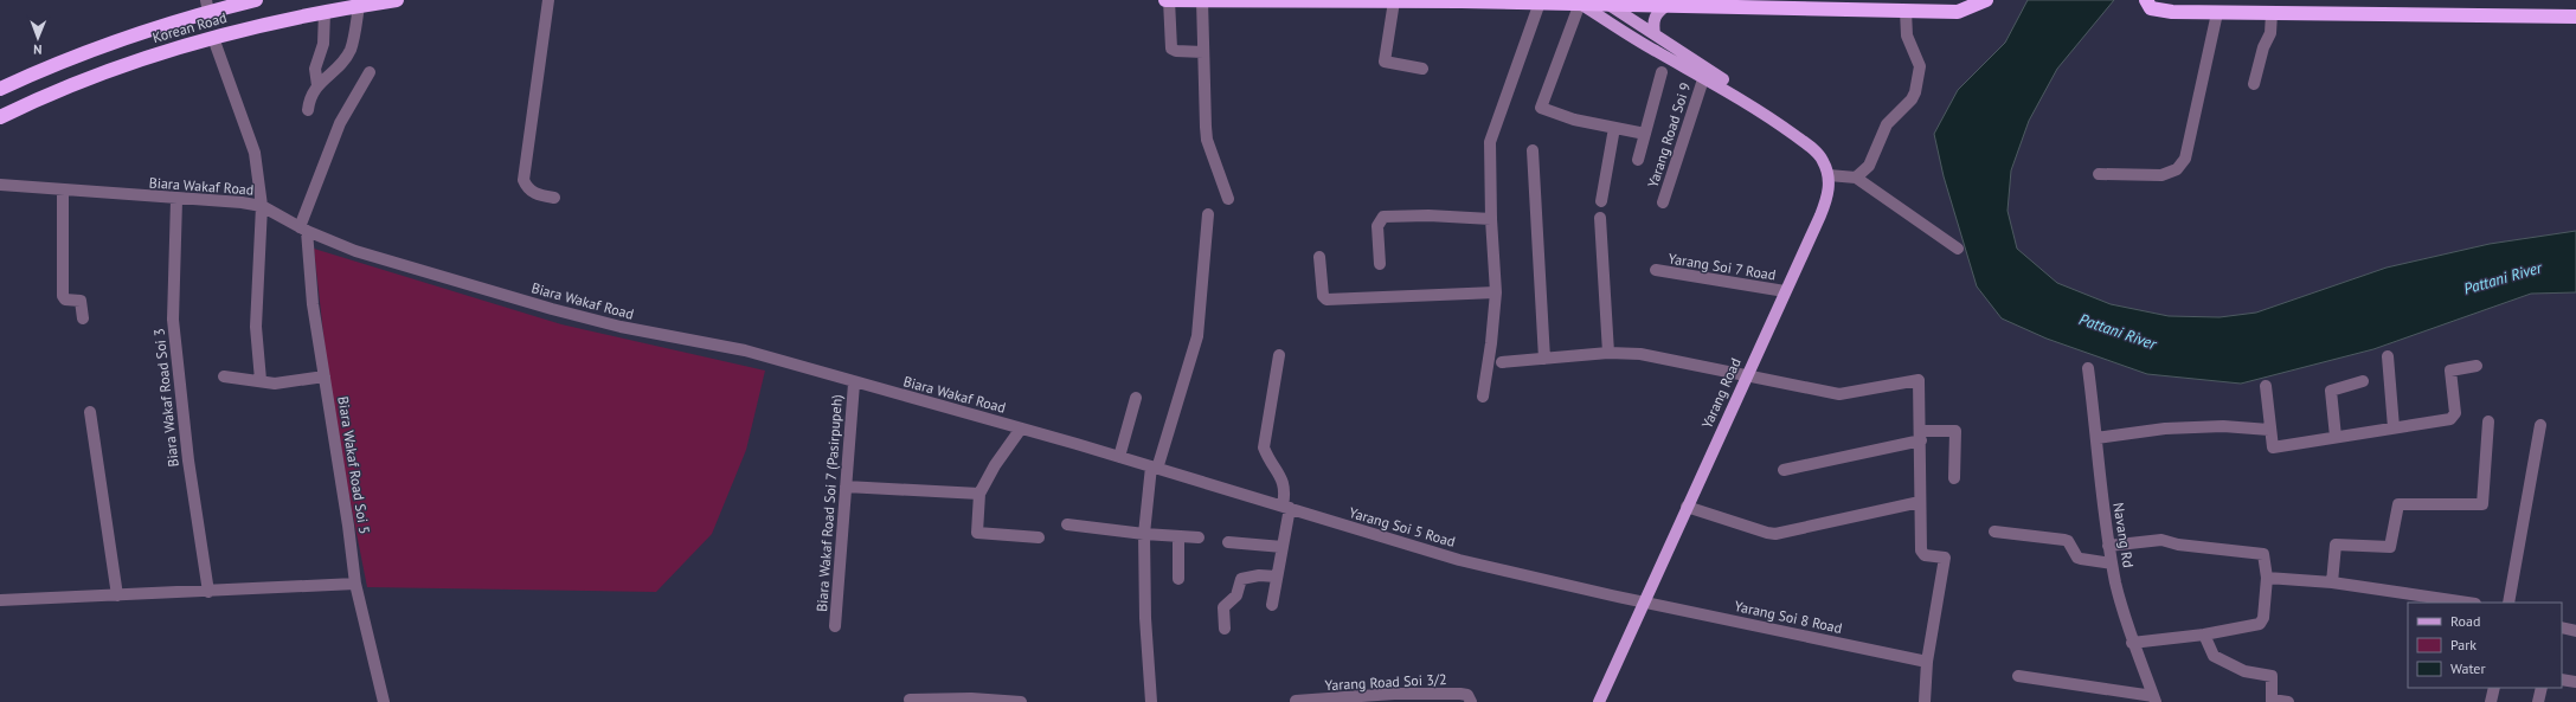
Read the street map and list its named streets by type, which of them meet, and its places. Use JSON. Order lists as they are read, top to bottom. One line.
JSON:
{"streets":{"highway":["Korean Road"],"main road":["Yarang Road"],"street":["Yarang Road Soi 9","Biara Wakaf Road","Yarang Soi 7 Road","Biara Wakaf Road Soi 3","Biara Wakaf Road Soi 5","Biara Wakaf Road Soi 7 (Pasirpupeh)","Yarang Soi 5 Road","Navang Rd","Yarang Soi 8 Road","Yarang Road Soi 3/2"]},"crossings":[["Biara Wakaf Road","Biara Wakaf Road Soi 3"],["Biara Wakaf Road","Biara Wakaf Road Soi 5"],["Biara Wakaf Road","Biara Wakaf Road Soi 7 (Pasirpupeh)"],["Biara Wakaf Road","Yarang Soi 5 Road"],["Yarang Soi 7 Road","Yarang Road"],["Yarang Road","Yarang Soi 5 Road"],["Yarang Road","Yarang Soi 8 Road"],["Yarang Soi 5 Road","Yarang Soi 8 Road"]],"water":["Pattani River"],"legend":["Road","Park","Water"],"north":"bottom"}
